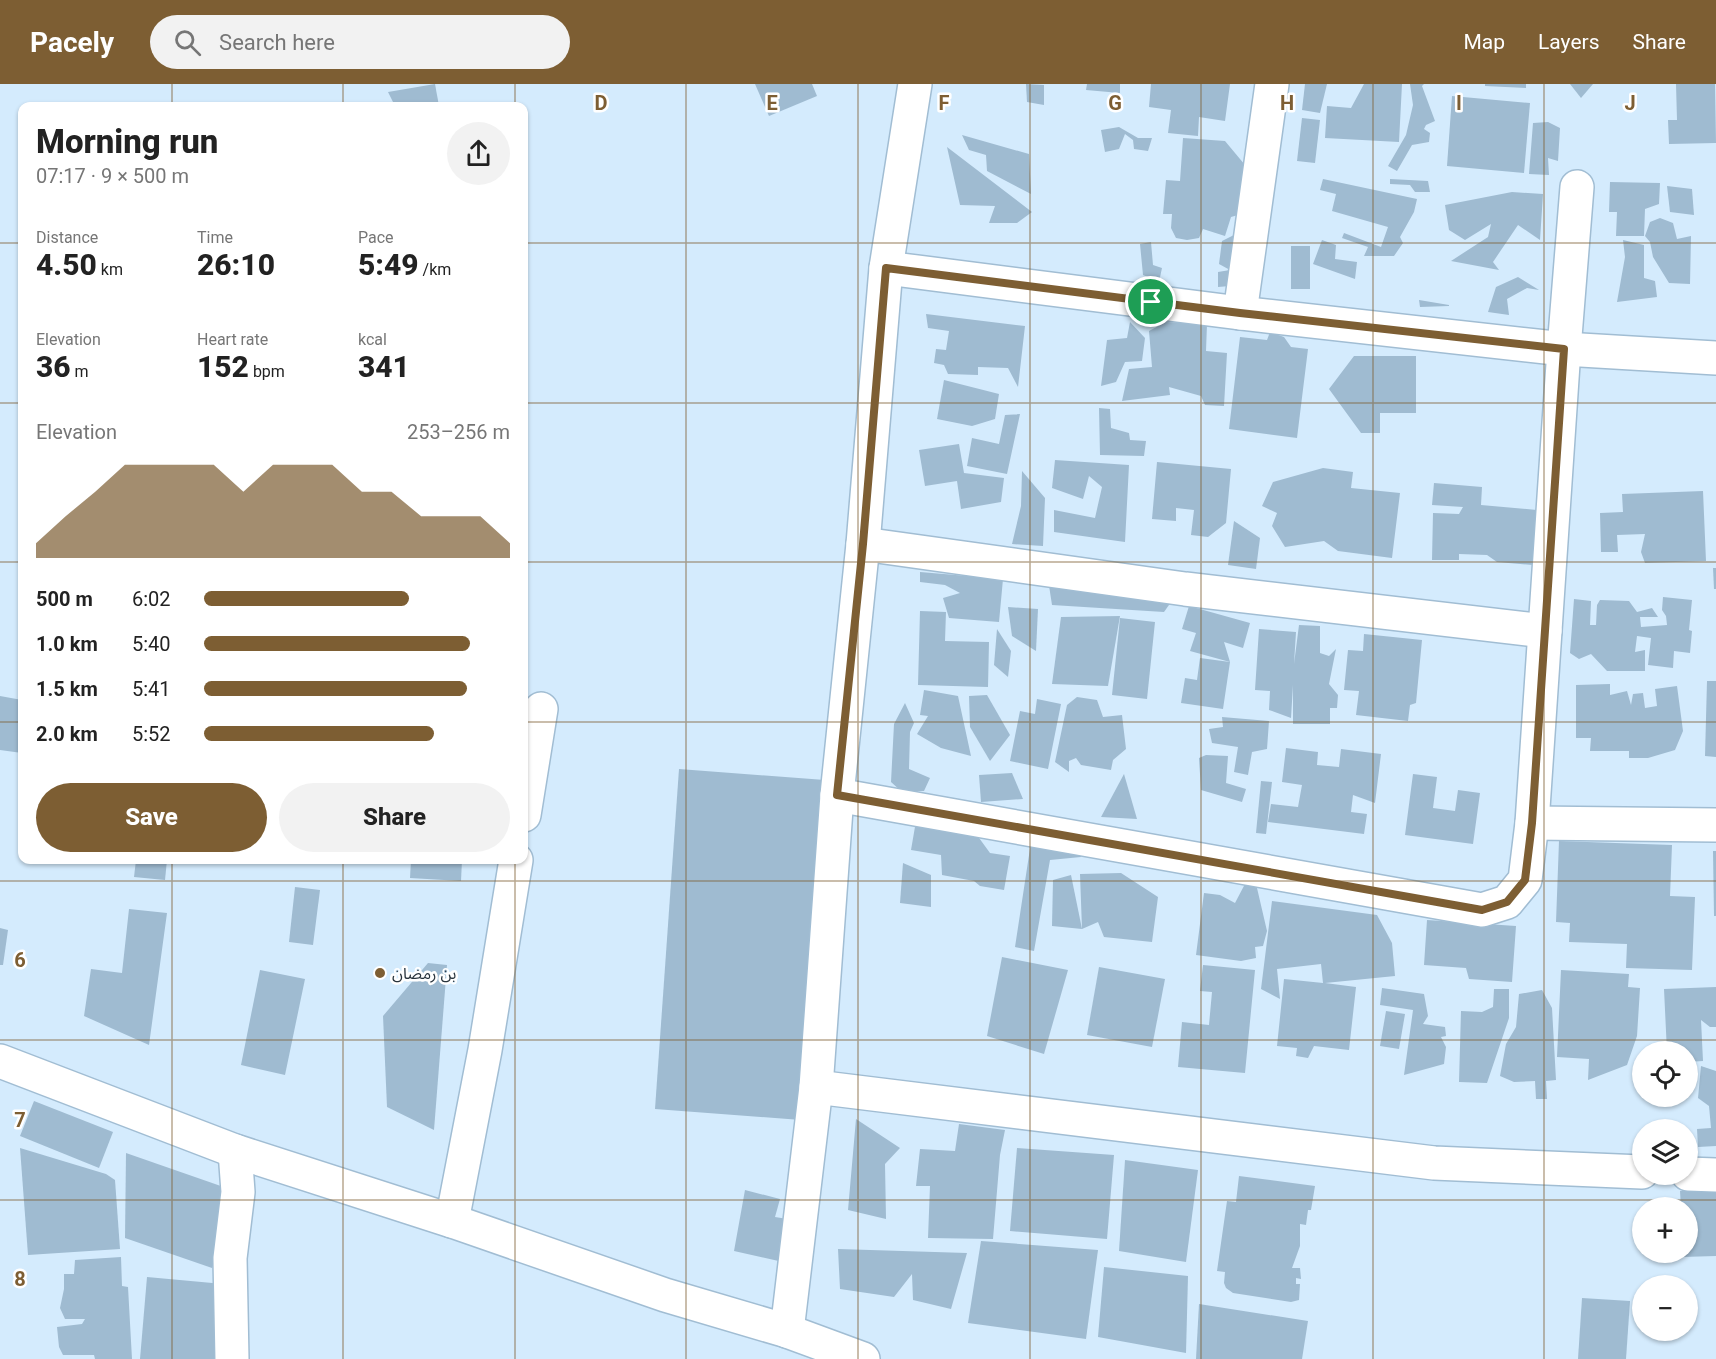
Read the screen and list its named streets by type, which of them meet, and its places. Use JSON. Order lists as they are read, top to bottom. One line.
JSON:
{"places":["بن رمضان"],"page":{"header":"Pacely","search":"Search here","nav":["Map","Layers","Share"],"heading":["Morning run","07:17 · 9 × 500 m"],"stats":[["Distance","4.50 km"],["Time","26:10"],["Pace","5:49 /km"],["Elevation","36 m"],["Heart rate","152 bpm"],["kcal","341"]],"chart":["Elevation","253–256 m"],"list":[{"name":"500 m","note":"6:02"},{"name":"1.0 km","note":"5:40"},{"name":"1.5 km","note":"5:41"},{"name":"2.0 km","note":"5:52"}],"buttons":["Save","Share"],"map_buttons":["+","−"]},"grid":{"columns":["D","E","F","G","H","I","J"],"rows":["6","7","8"]}}
